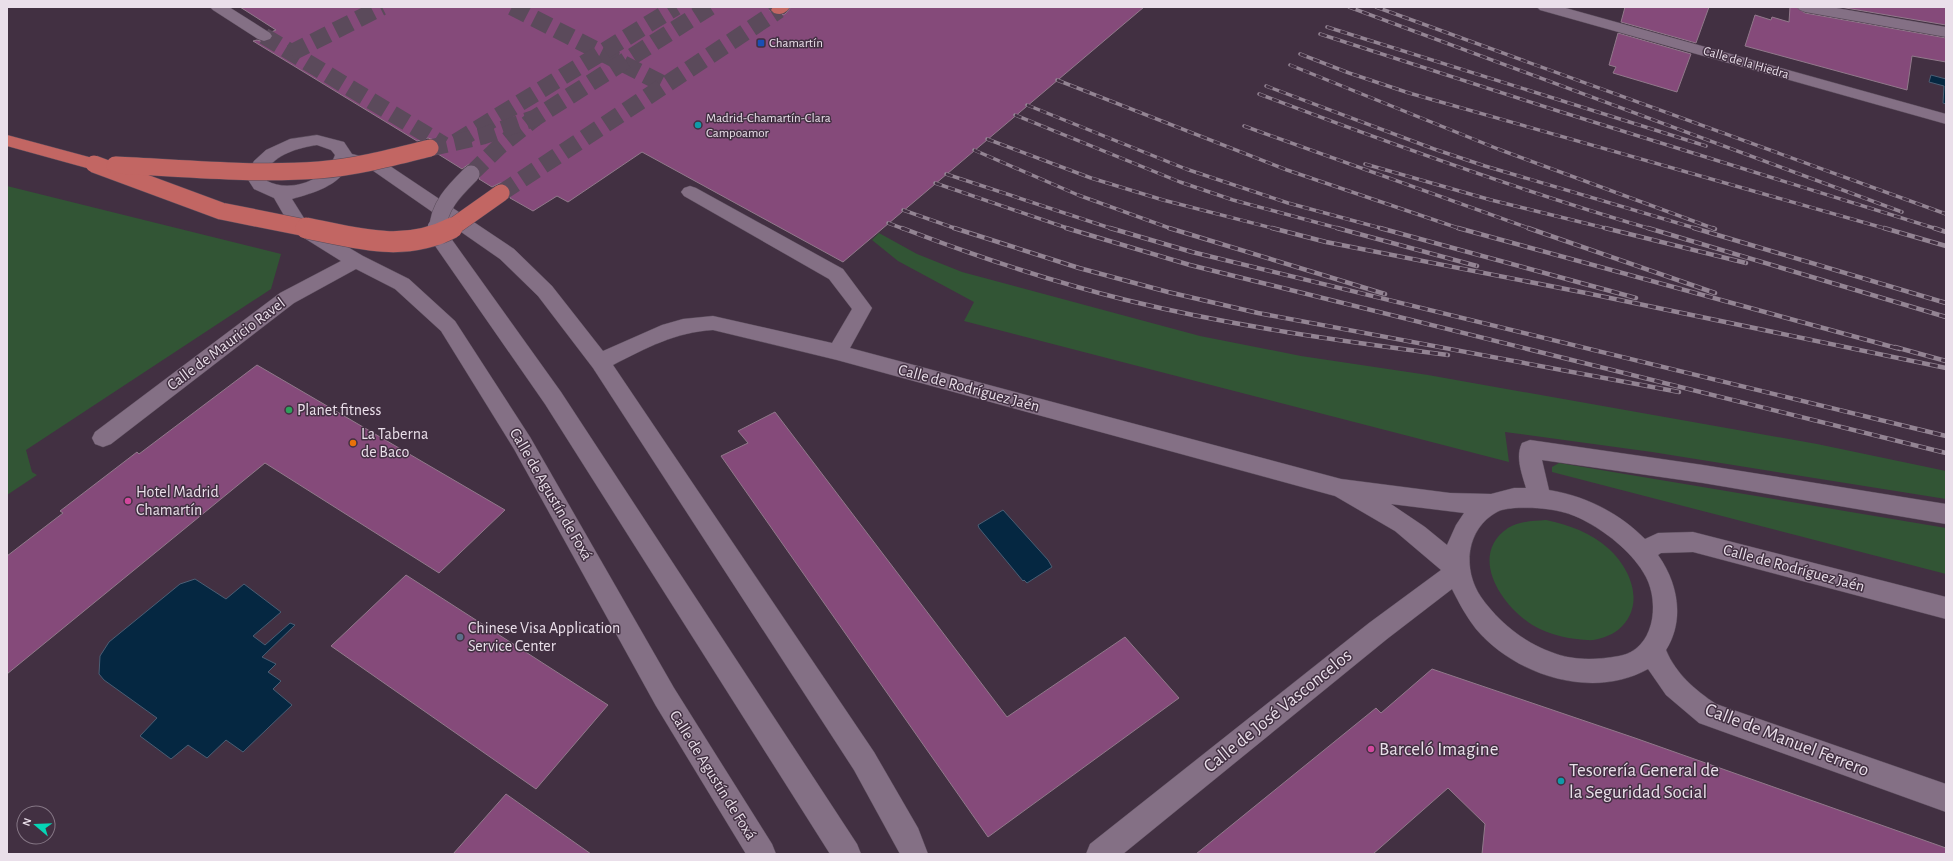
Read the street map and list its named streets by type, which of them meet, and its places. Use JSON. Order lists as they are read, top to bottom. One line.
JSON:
{"streets":{"street":["Calle de la Hiedra","Calle de Mauricio Ravel","Calle de Rodríguez Jaén","Calle de Agustín de Foxá","Calle de José Vasconcelos","Calle de Manuel Ferrero"]},"crossings":[["Calle de Mauricio Ravel","Calle de Agustín de Foxá"],["Calle de Rodríguez Jaén","Calle de José Vasconcelos"],["Calle de Rodríguez Jaén","Calle de Manuel Ferrero"]],"places":{"transit":["Chamartín"],"other":["Madrid-Chamartín-Clara Campoamor","Planet fitness","La Taberna de Baco","Hotel Madrid Chamartín","Chinese Visa Application Service Center","Barceló Imagine","Tesorería General de la Seguridad Social"]},"north":"left"}
